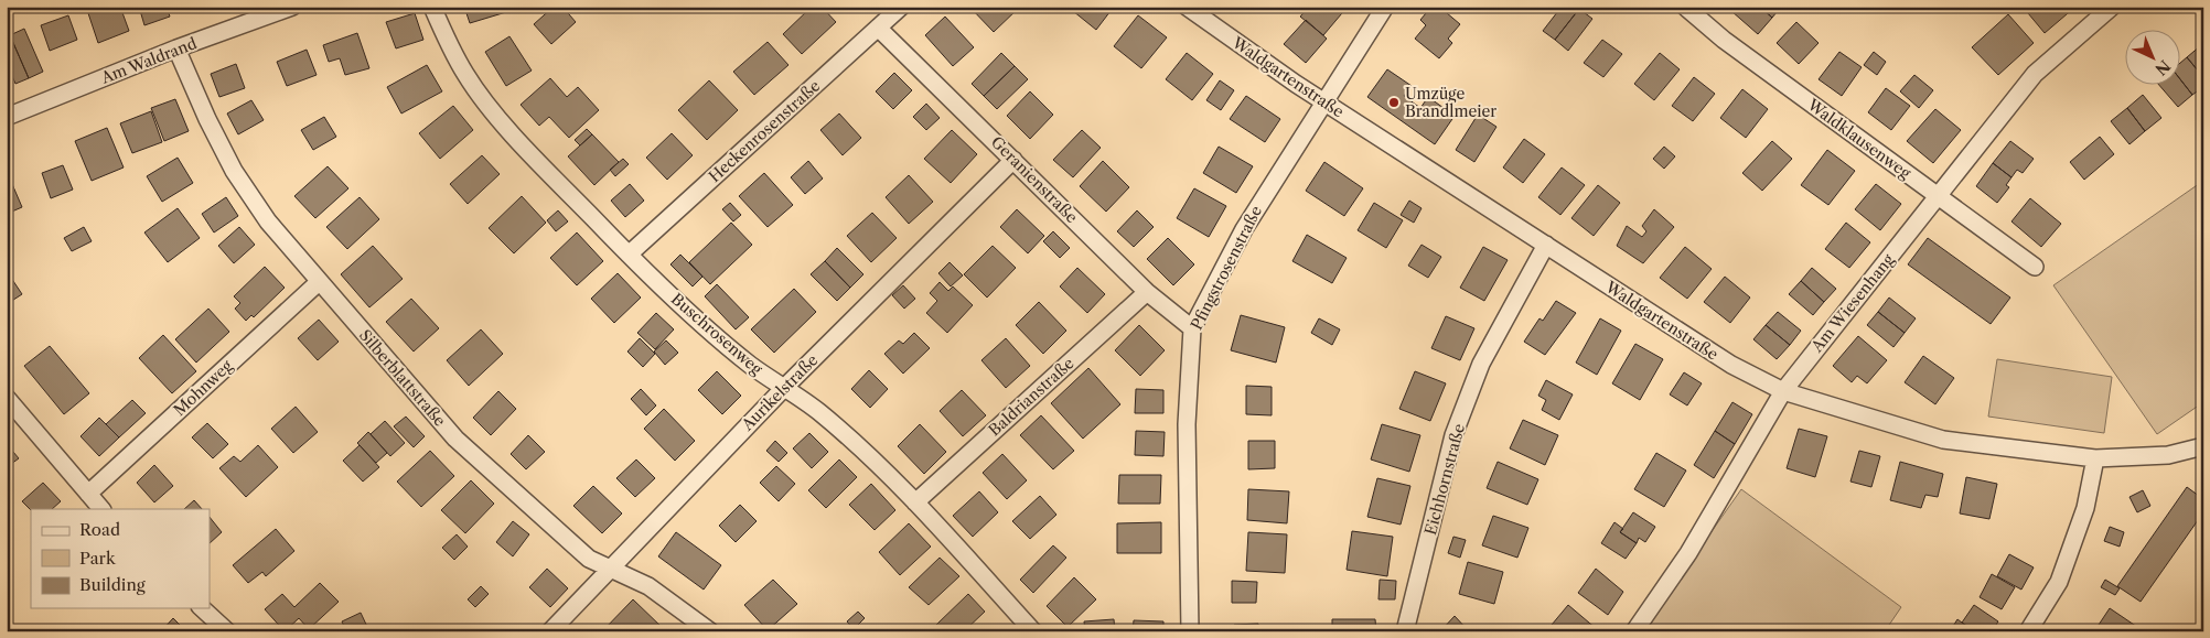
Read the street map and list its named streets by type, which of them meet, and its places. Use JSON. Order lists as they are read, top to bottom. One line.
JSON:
{"streets":{"street":["Am Waldrand","Waldgartenstraße","Heckenrosenstraße","Waldklausenweg","Geranienstraße","Pfingstrosenstraße","Am Wiesenhang","Buschrosenweg","Silberblattstraße","Mohnweg","Aurikelstraße","Baldrianstraße","Eichhornstraße"]},"crossings":[["Am Waldrand","Silberblattstraße"],["Waldgartenstraße","Pfingstrosenstraße"],["Waldgartenstraße","Am Wiesenhang"],["Waldgartenstraße","Eichhornstraße"],["Heckenrosenstraße","Geranienstraße"],["Heckenrosenstraße","Buschrosenweg"],["Waldklausenweg","Am Wiesenhang"],["Geranienstraße","Pfingstrosenstraße"],["Geranienstraße","Aurikelstraße"],["Geranienstraße","Baldrianstraße"],["Buschrosenweg","Aurikelstraße"],["Buschrosenweg","Baldrianstraße"],["Silberblattstraße","Mohnweg"],["Silberblattstraße","Aurikelstraße"]],"places":["Umzüge Brandlmeier"],"legend":["Road","Park","Building"],"north":"bottom right"}
